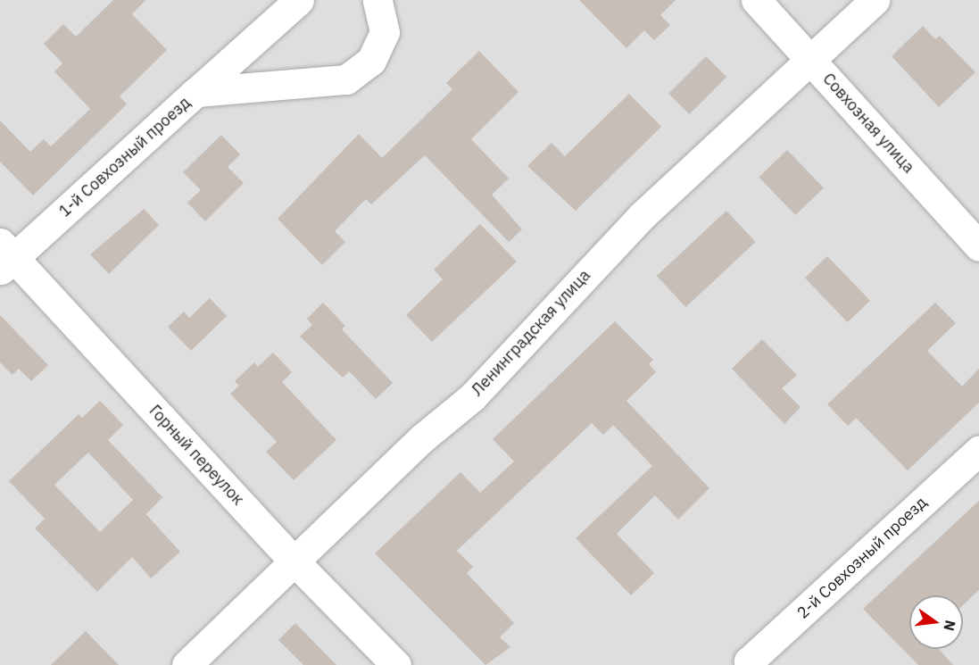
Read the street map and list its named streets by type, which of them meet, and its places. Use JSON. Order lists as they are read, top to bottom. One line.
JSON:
{"streets":{"street":["Совхозная улица","1-й Совхозный проезд","Ленинградская улица","Горный переулок","2-й Совхозный проезд"]},"crossings":[["Совхозная улица","Ленинградская улица"],["1-й Совхозный проезд","Горный переулок"],["Ленинградская улица","Горный переулок"]],"north":"right"}
